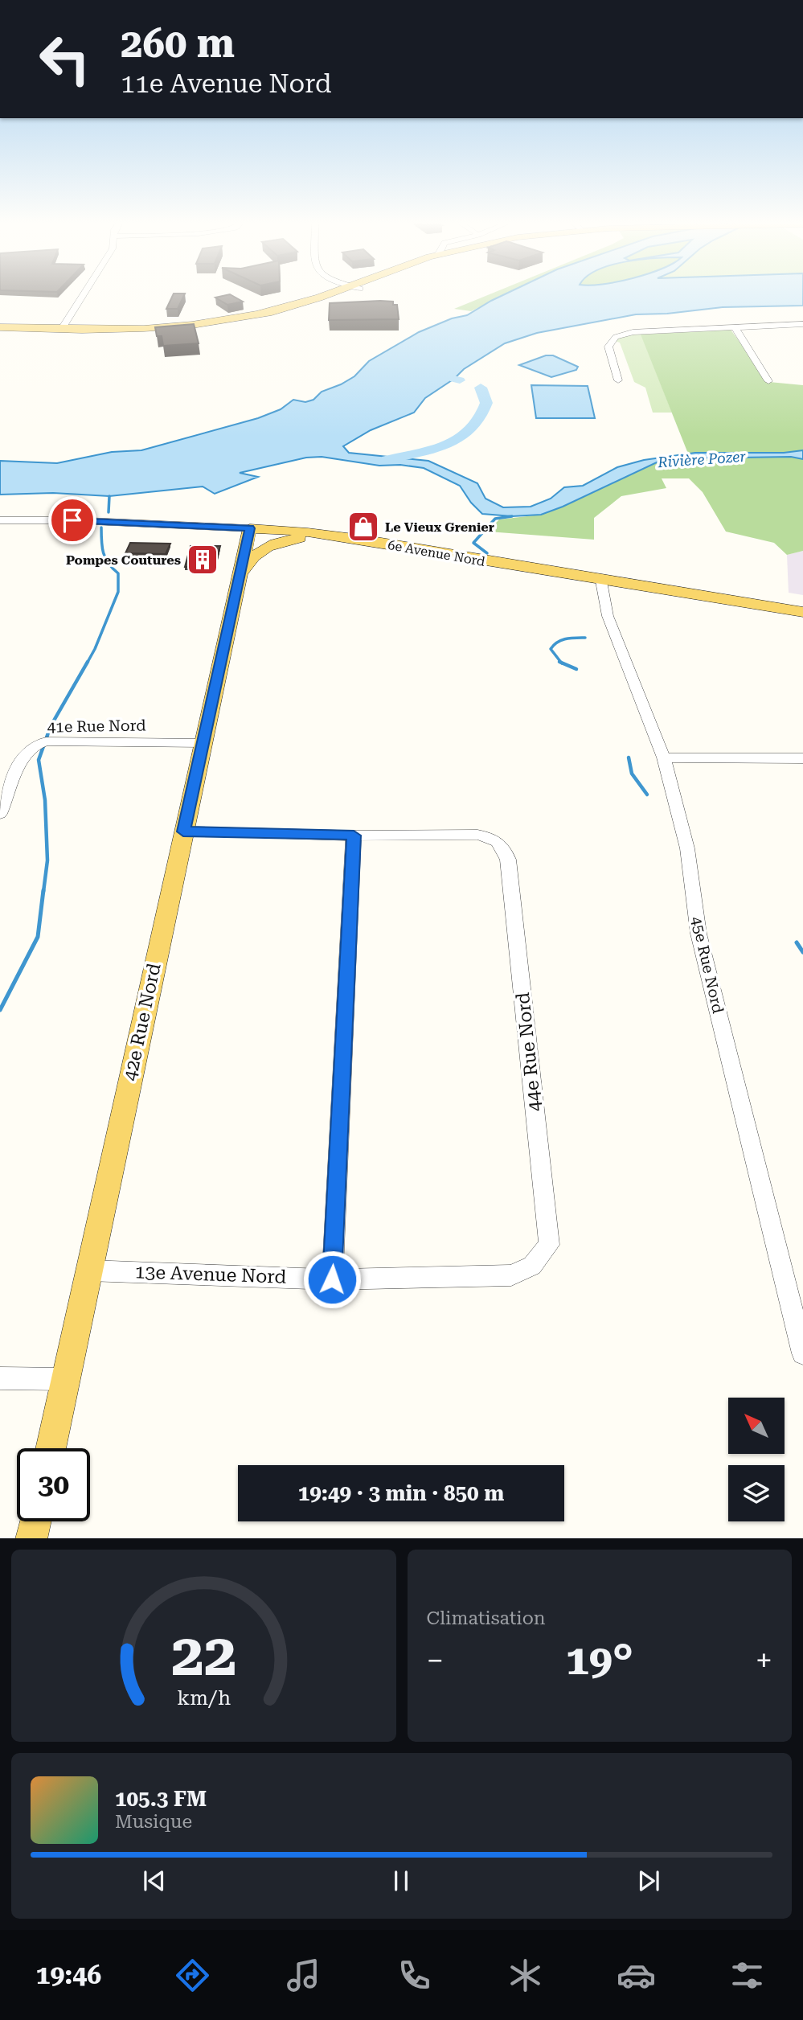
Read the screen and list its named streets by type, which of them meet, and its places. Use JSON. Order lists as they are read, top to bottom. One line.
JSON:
{"streets":{"main road":["6e Avenue Nord","42e Rue Nord"],"street":["41e Rue Nord","45e Rue Nord","44e Rue Nord","13e Avenue Nord"]},"crossings":[["6e Avenue Nord","45e Rue Nord"],["6e Avenue Nord","42e Rue Nord"],["41e Rue Nord","42e Rue Nord"],["42e Rue Nord","13e Avenue Nord"],["44e Rue Nord","13e Avenue Nord"]],"water":["Rivière Pozer"],"places":{"shop":["Le Vieux Grenier"],"building":["Pompes Coutures"]},"north":"top left","page":{"turn":["260 m","11e Avenue Nord"],"limit":"30","trip":"19:49 · 3 min · 850 m","tile":"Climatisation","heat":["−","19°","+"],"song":["105.3 FM","Musique"],"tabs":"19:46","gauge":["22","km/h"]}}
